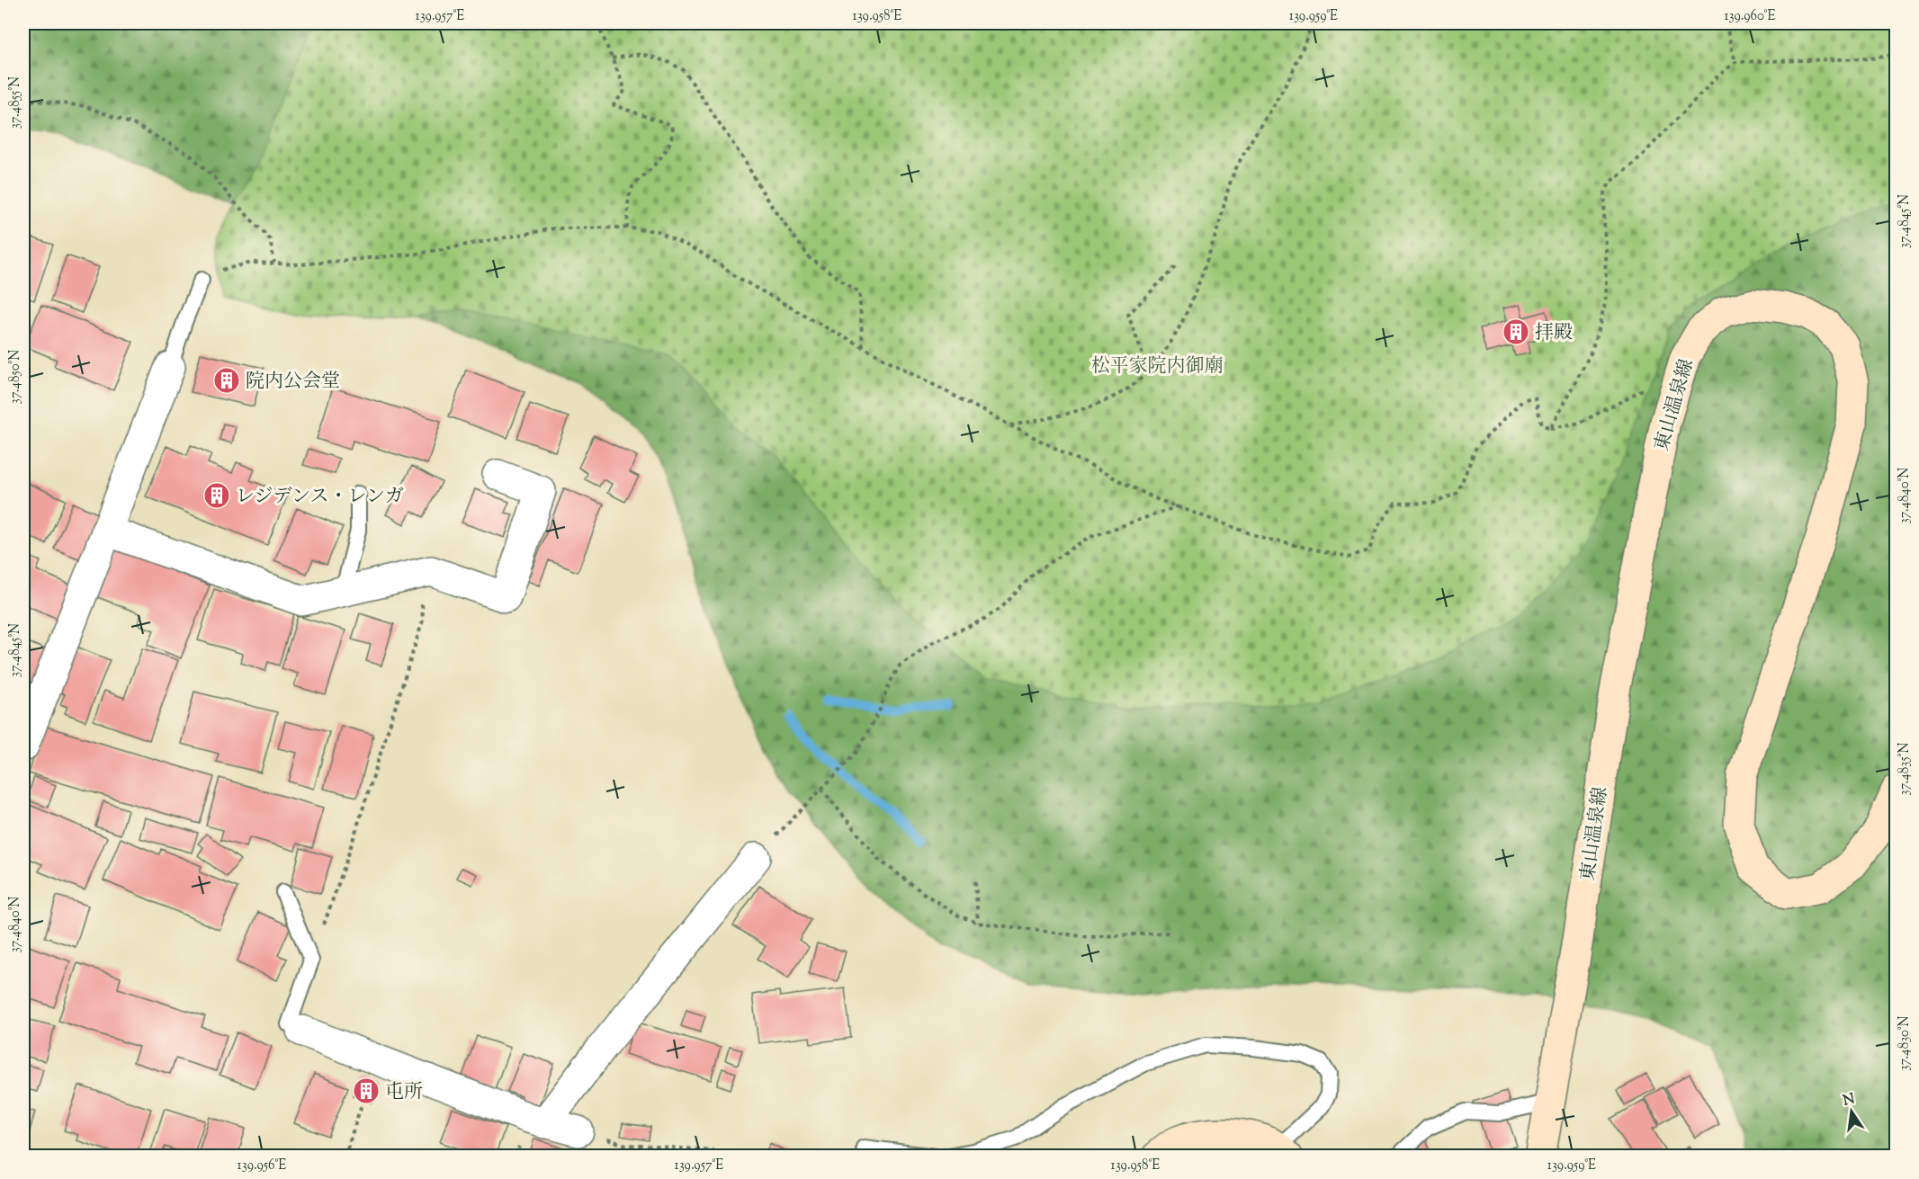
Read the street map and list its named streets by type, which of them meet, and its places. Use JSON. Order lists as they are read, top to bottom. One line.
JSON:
{"streets":{"main road":["東山温泉線"]},"parks":["松平家院内御廟"],"places":{"building":["拝殿","院内公会堂","レジデンス・レンガ","屯所"]},"north":"top","coordinates":["139.957°E","139.958°E","139.959°E","139.960°E","37.4855°N","37.4845°N","37.4850°N","37.4840°N","37.4835°N","37.4830°N","139.956°E"]}
